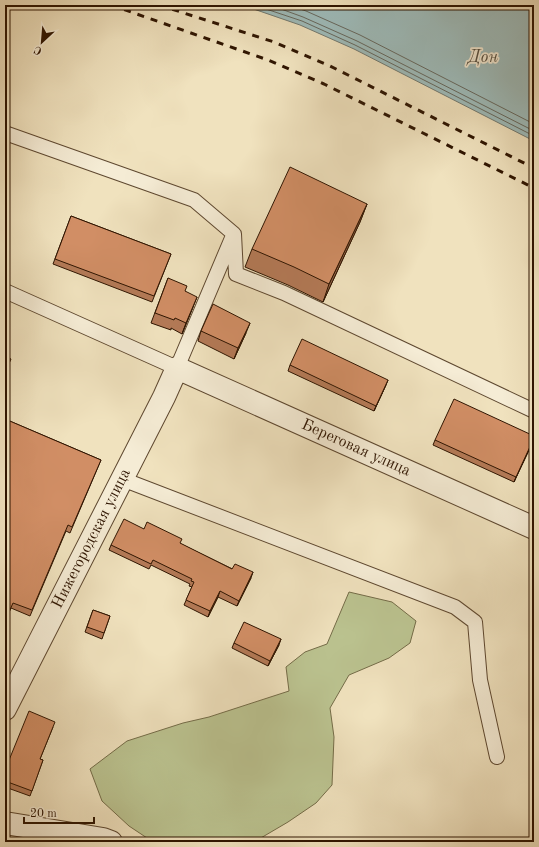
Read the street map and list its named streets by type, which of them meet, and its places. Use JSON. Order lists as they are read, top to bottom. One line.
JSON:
{"streets":{"street":["Береговая улица","Нижегородская улица"]},"crossings":[["Береговая улица","Нижегородская улица"]],"water":["Дон"],"scale_bar":"20 m","north":"bottom left"}
